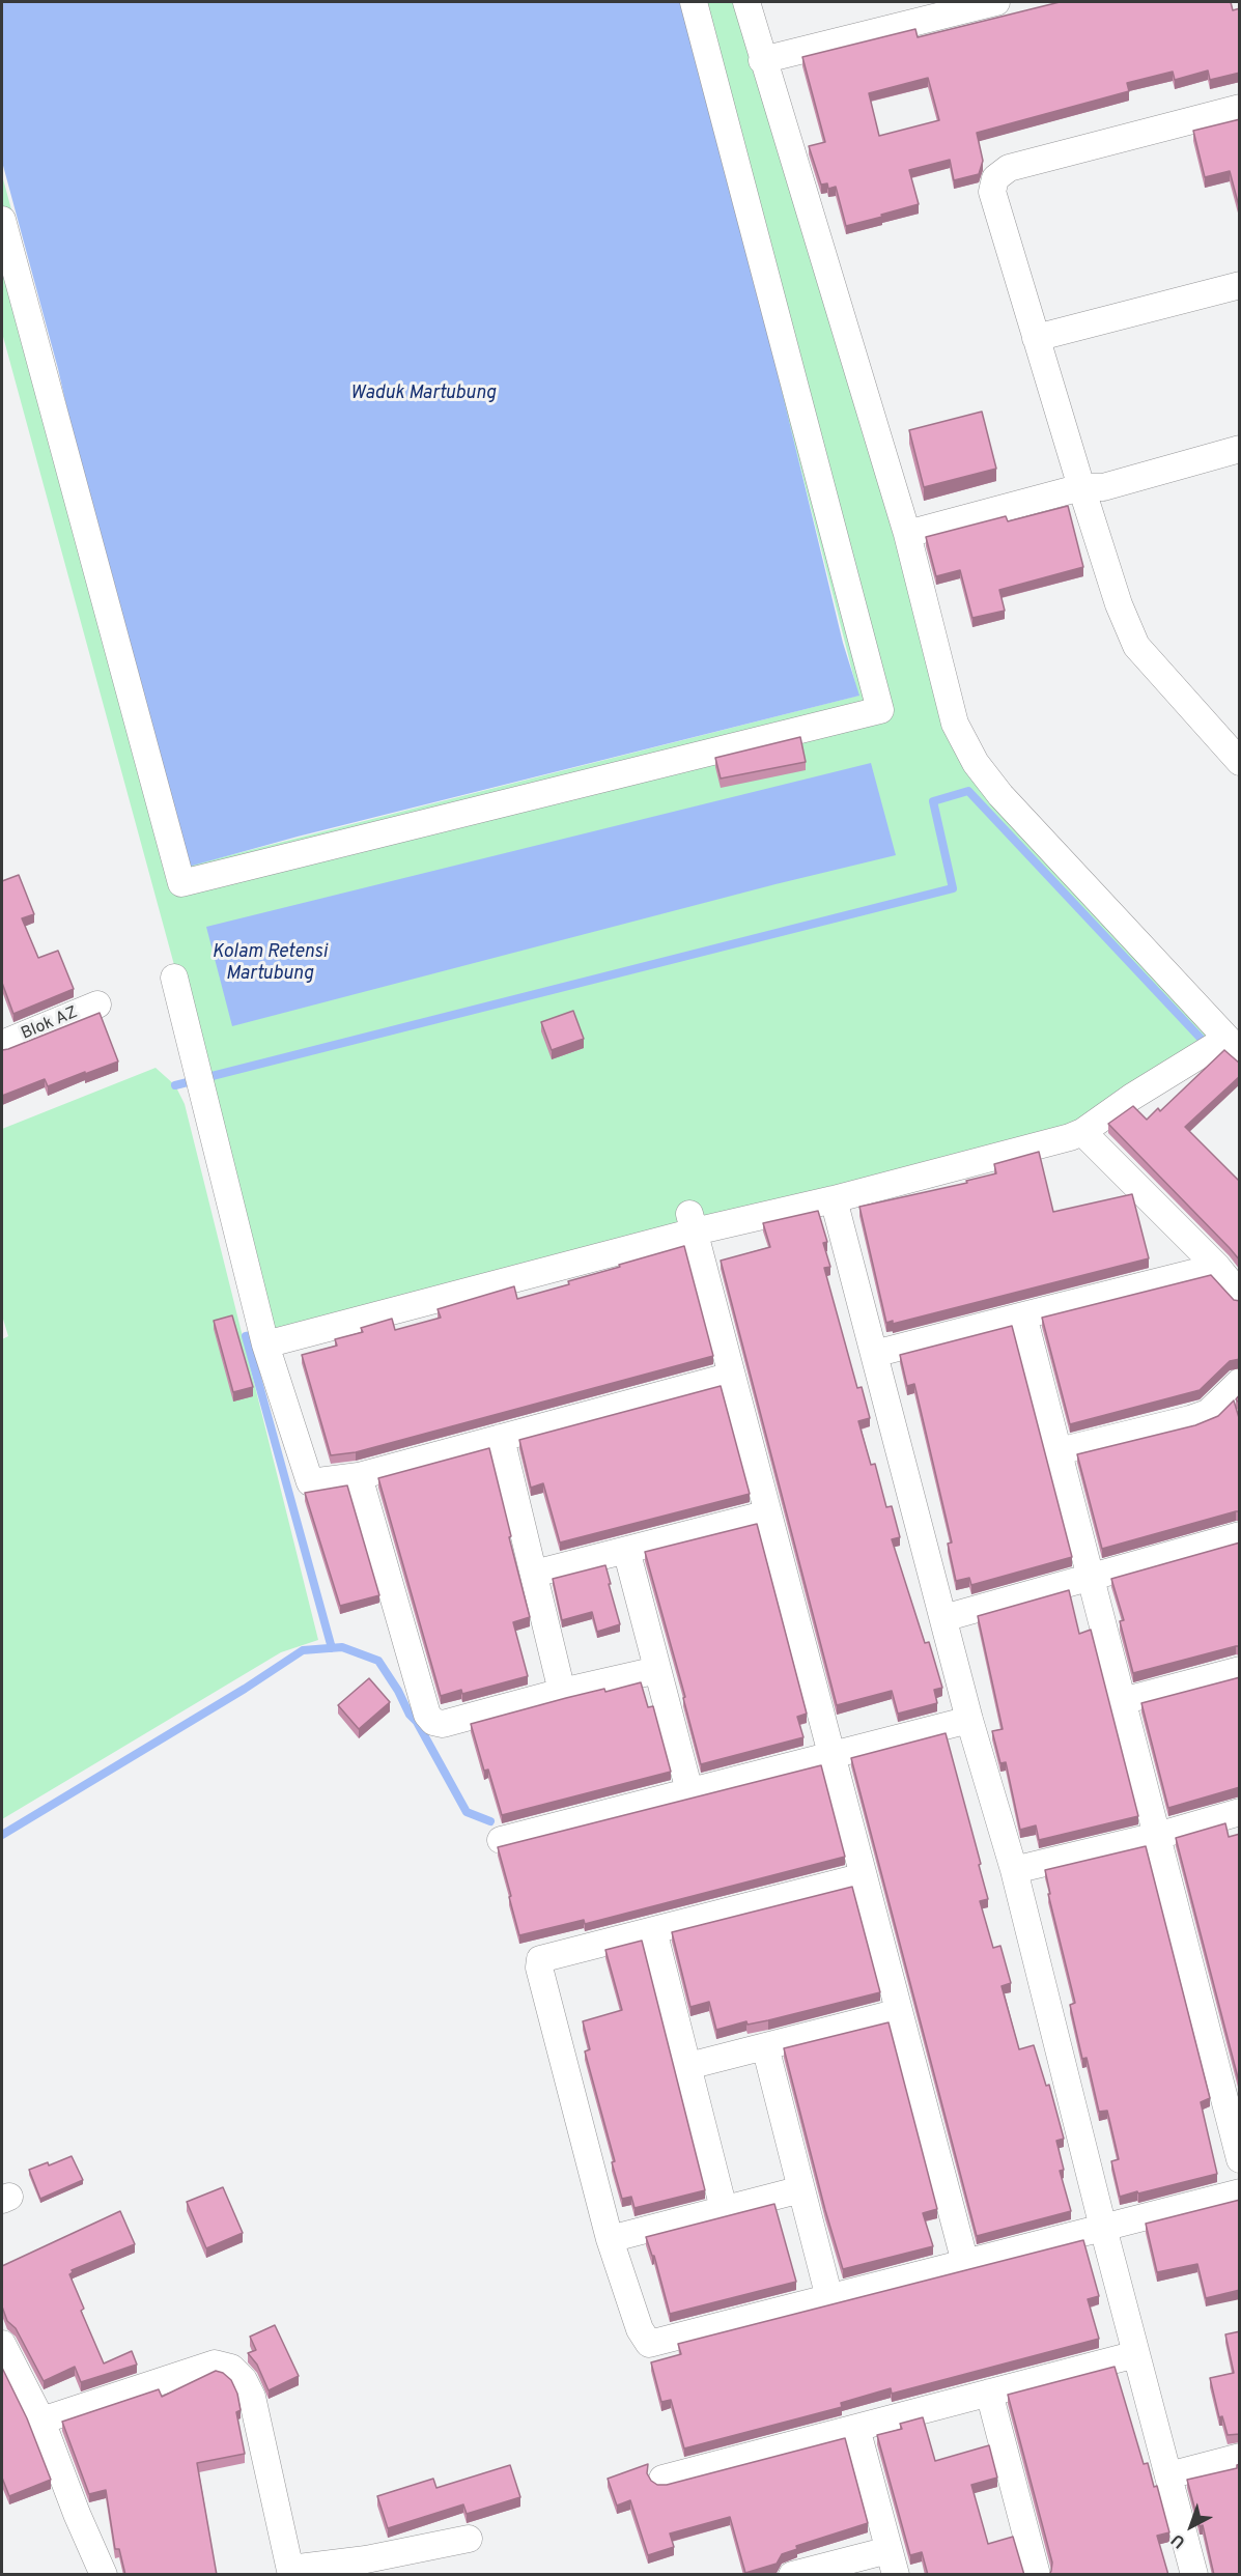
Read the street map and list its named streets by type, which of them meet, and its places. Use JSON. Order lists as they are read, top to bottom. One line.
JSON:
{"streets":{"street":["Blok AZ"]},"water":["Waduk Martubung","Kolam Retensi Martubung"],"north":"bottom left"}
